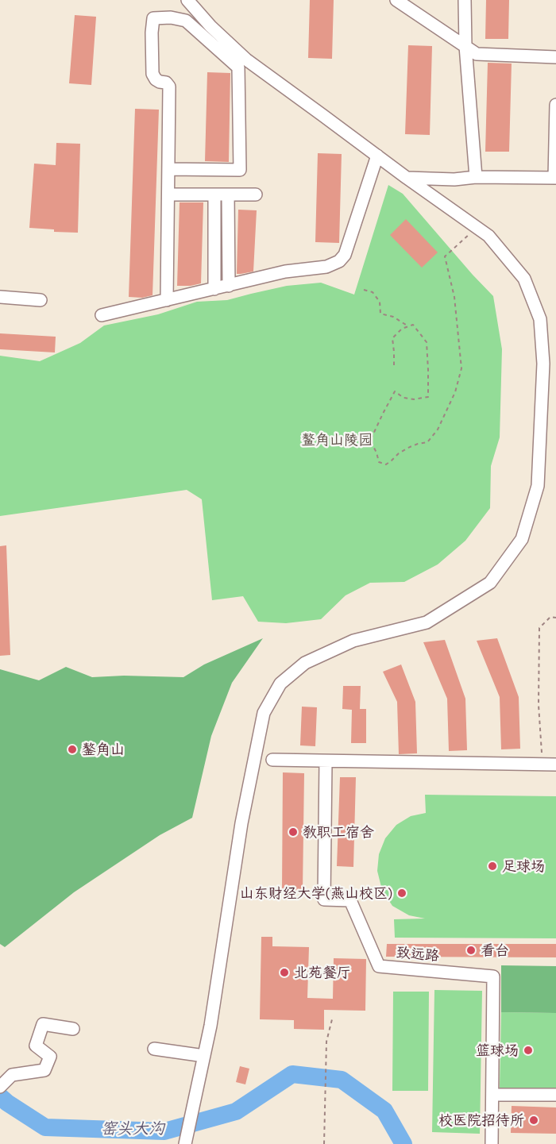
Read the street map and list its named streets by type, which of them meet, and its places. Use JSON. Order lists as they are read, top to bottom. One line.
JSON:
{"streets":{"street":["致远路"]},"water":["窑头大沟"],"parks":["鳌角山陵园"],"places":["鏊角山","教职工宿舍","足球场","山东财经大学(燕山校区)","看台","北苑餐厅","篮球场","校医院招待所"]}
